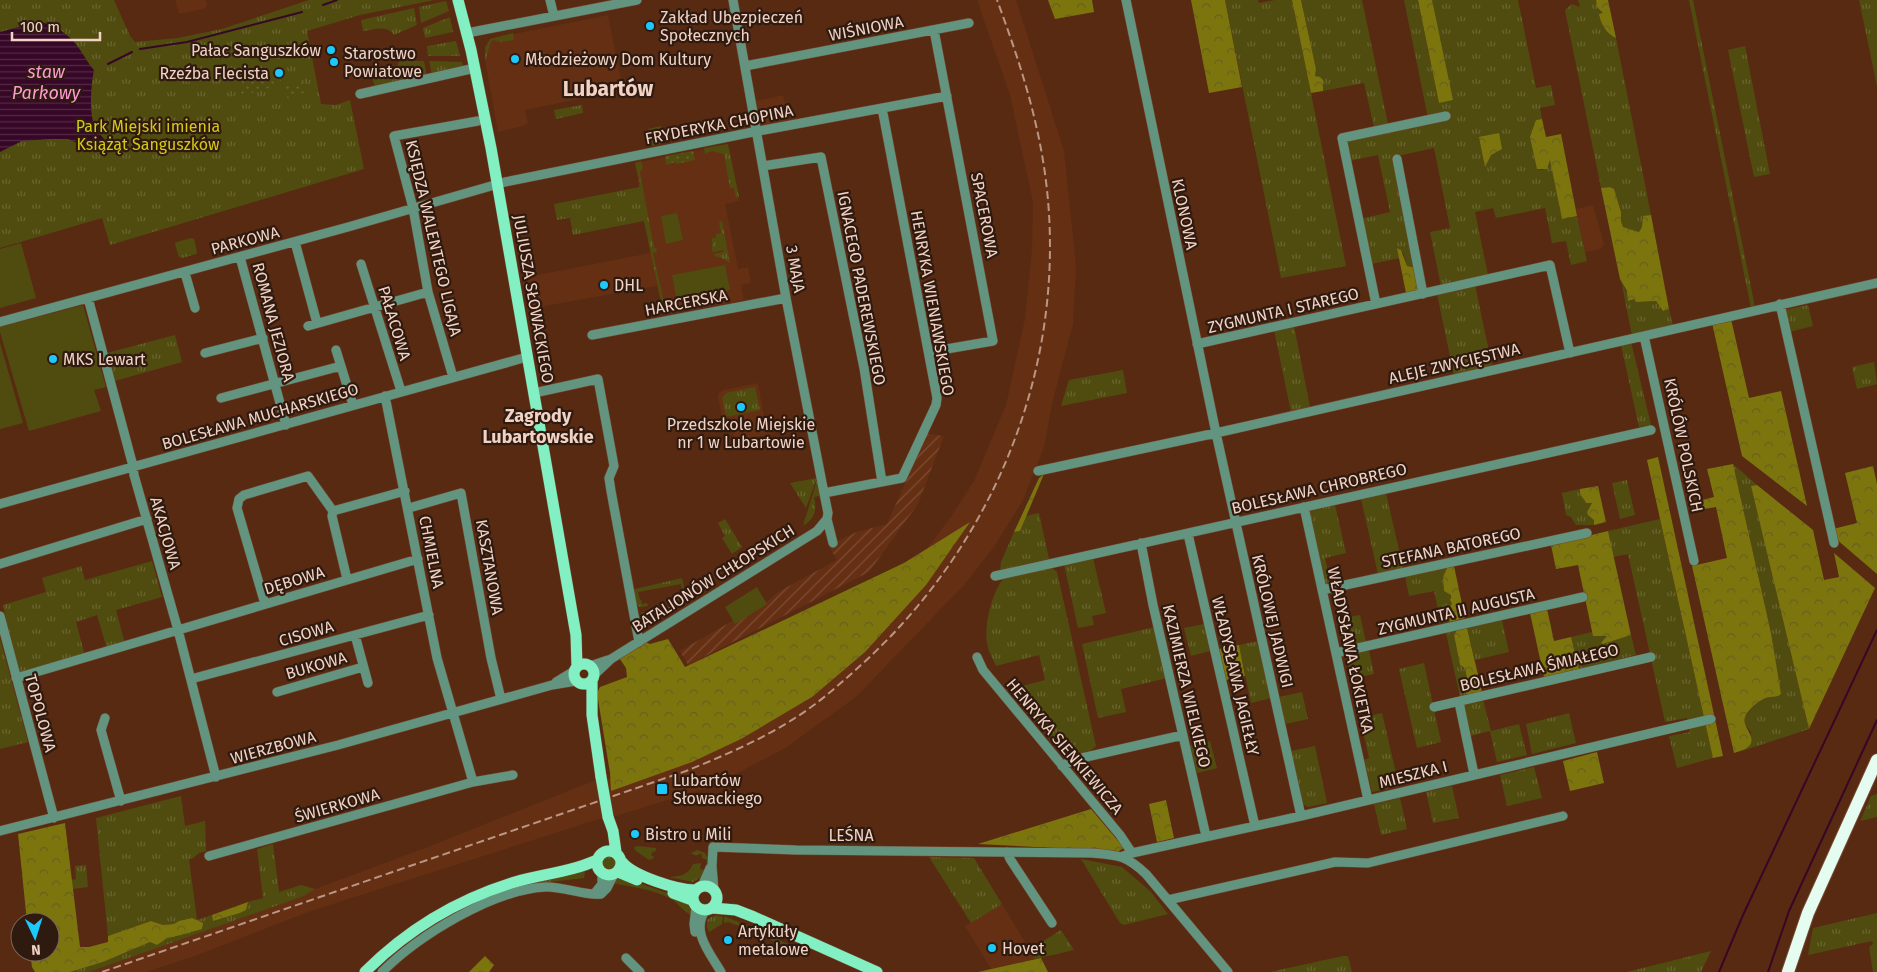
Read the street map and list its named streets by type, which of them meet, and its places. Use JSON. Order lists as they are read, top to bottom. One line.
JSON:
{"streets":{"main road":["JULIUSZA SŁOWACKIEGO"],"street":["WIŚNIOWA","FRYDERYKA CHOPINA","KLONOWA","SPACEROWA","KSIĘDZA WALENTEGO LIGAJA","PARKOWA","3 MAJA","IGNACEGO PADEREWSKIEGO","HARCERSKA","HENRYKA WIENIAWSKIEGO","ZYGMUNTA I STAREGO","ROMANA JEZIORA","PAŁACOWA","ALEJE ZWYCIĘSTWA","BOLESŁAWA MUCHARSKIEGO","KRÓLÓW POLSKICH","BOLESŁAWA CHROBREGO","AKACJOWA","STEFANA BATOREGO","CHMIELNA","KASZTANOWA","BATALIONÓW CHŁOPSKICH","DĘBOWA","ZYGMUNTA II AUGUSTA","KRÓLOWEJ JADWIGI","CISOWA","WŁADYSŁAWA ŁOKIETKA","BUKOWA","BOLESŁAWA ŚMIAŁEGO","WŁADYSŁAWA JAGIEŁŁY","KAZIMIERZA WIELKIEGO","TOPOLOWA","HENRYKA SIENKIEWICZA","WIERZBOWA","MIESZKA I","ŚWIERKOWA","LEŚNA"]},"crossings":[["WIŚNIOWA","SPACEROWA"],["WIŚNIOWA","3 MAJA"],["FRYDERYKA CHOPINA","SPACEROWA"],["FRYDERYKA CHOPINA","PARKOWA"],["FRYDERYKA CHOPINA","3 MAJA"],["FRYDERYKA CHOPINA","JULIUSZA SŁOWACKIEGO"],["FRYDERYKA CHOPINA","HENRYKA WIENIAWSKIEGO"],["KLONOWA","ZYGMUNTA I STAREGO"],["KLONOWA","ALEJE ZWYCIĘSTWA"],["KLONOWA","KRÓLOWEJ JADWIGI"],["SPACEROWA","HENRYKA WIENIAWSKIEGO"],["KSIĘDZA WALENTEGO LIGAJA","PARKOWA"],["KSIĘDZA WALENTEGO LIGAJA","BOLESŁAWA MUCHARSKIEGO"],["PARKOWA","JULIUSZA SŁOWACKIEGO"],["PARKOWA","ROMANA JEZIORA"],["PARKOWA","AKACJOWA"],["3 MAJA","IGNACEGO PADEREWSKIEGO"],["3 MAJA","HARCERSKA"],["3 MAJA","HENRYKA WIENIAWSKIEGO"],["3 MAJA","BATALIONÓW CHŁOPSKICH"],["IGNACEGO PADEREWSKIEGO","HENRYKA WIENIAWSKIEGO"],["JULIUSZA SŁOWACKIEGO","BOLESŁAWA MUCHARSKIEGO"],["JULIUSZA SŁOWACKIEGO","BATALIONÓW CHŁOPSKICH"],["JULIUSZA SŁOWACKIEGO","WIERZBOWA"],["ZYGMUNTA I STAREGO","ALEJE ZWYCIĘSTWA"],["ROMANA JEZIORA","BOLESŁAWA MUCHARSKIEGO"],["PAŁACOWA","BOLESŁAWA MUCHARSKIEGO"],["ALEJE ZWYCIĘSTWA","KRÓLÓW POLSKICH"],["ALEJE ZWYCIĘSTWA","KRÓLOWEJ JADWIGI"],["BOLESŁAWA MUCHARSKIEGO","AKACJOWA"],["BOLESŁAWA MUCHARSKIEGO","CHMIELNA"],["BOLESŁAWA CHROBREGO","KRÓLOWEJ JADWIGI"],["BOLESŁAWA CHROBREGO","WŁADYSŁAWA ŁOKIETKA"],["BOLESŁAWA CHROBREGO","WŁADYSŁAWA JAGIEŁŁY"],["BOLESŁAWA CHROBREGO","KAZIMIERZA WIELKIEGO"],["AKACJOWA","DĘBOWA"],["AKACJOWA","CISOWA"],["AKACJOWA","WIERZBOWA"],["STEFANA BATOREGO","WŁADYSŁAWA ŁOKIETKA"],["CHMIELNA","KASZTANOWA"],["CHMIELNA","DĘBOWA"],["CHMIELNA","CISOWA"],["CHMIELNA","WIERZBOWA"],["KASZTANOWA","WIERZBOWA"],["BATALIONÓW CHŁOPSKICH","WIERZBOWA"],["DĘBOWA","TOPOLOWA"],["ZYGMUNTA II AUGUSTA","WŁADYSŁAWA ŁOKIETKA"],["KRÓLOWEJ JADWIGI","MIESZKA I"],["CISOWA","BUKOWA"],["WŁADYSŁAWA ŁOKIETKA","MIESZKA I"],["WŁADYSŁAWA JAGIEŁŁY","MIESZKA I"],["KAZIMIERZA WIELKIEGO","MIESZKA I"],["TOPOLOWA","WIERZBOWA"],["HENRYKA SIENKIEWICZA","MIESZKA I"],["MIESZKA I","LEŚNA"]],"districts":["Lubartów","Zagrody Lubartowskie"],"water":["staw Parkowy"],"parks":["Park Miejski imienia Książąt Sanguszków"],"places":{"other":["Zakład Ubezpieczeń Społecznych","Pałac Sanguszków","Młodzieżowy Dom Kultury","Starostwo Powiatowe","Rzeźba Flecista","DHL","MKS Lewart","Przedszkole Miejskie nr 1 w Lubartowie","Bistro u Mili","Artykuły metalowe","Hovet"],"transit":["Lubartów Słowackiego"]},"scale_bar":"100 m","north":"bottom"}
